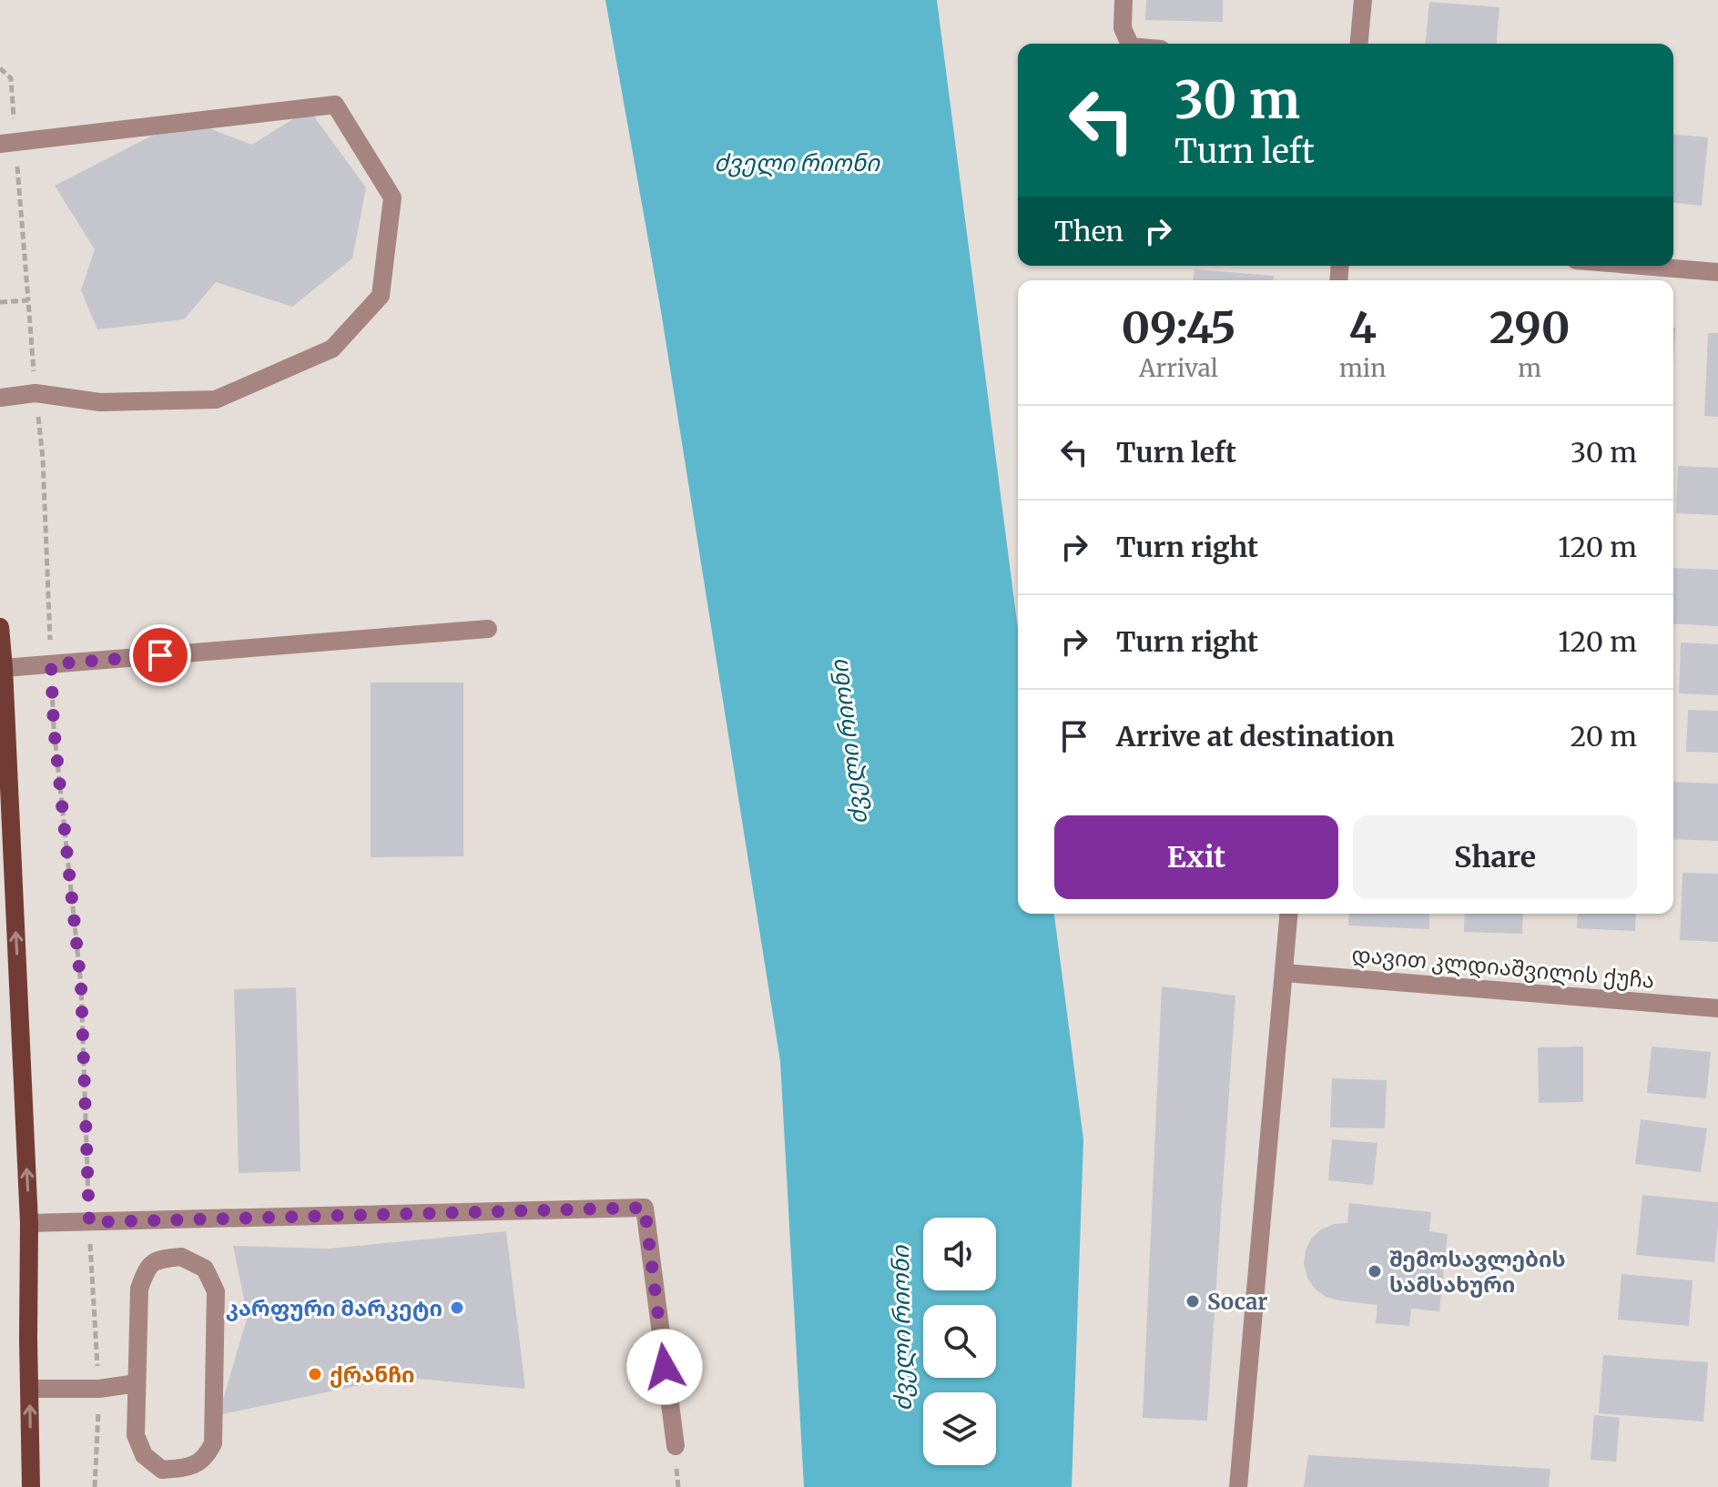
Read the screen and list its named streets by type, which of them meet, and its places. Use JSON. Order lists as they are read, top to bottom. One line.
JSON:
{"streets":{"street":["დავით კლდიაშვილის ქუჩა"]},"water":["ძველი რიონი"],"places":["შემოსავლების სამსახური","Socar","კარფური მარკეტი","ქრანჩი"],"page":{"turn":["30 m","Turn left"],"then":"Then","eta":["09:45","Arrival","4","min","290","m"],"list":[{"name":"Turn left","value":"30 m"},{"name":"Turn right","value":"120 m"},{"name":"Turn right","value":"120 m"},{"name":"Arrive at destination","value":"20 m"}],"buttons":["Exit","Share"]}}
